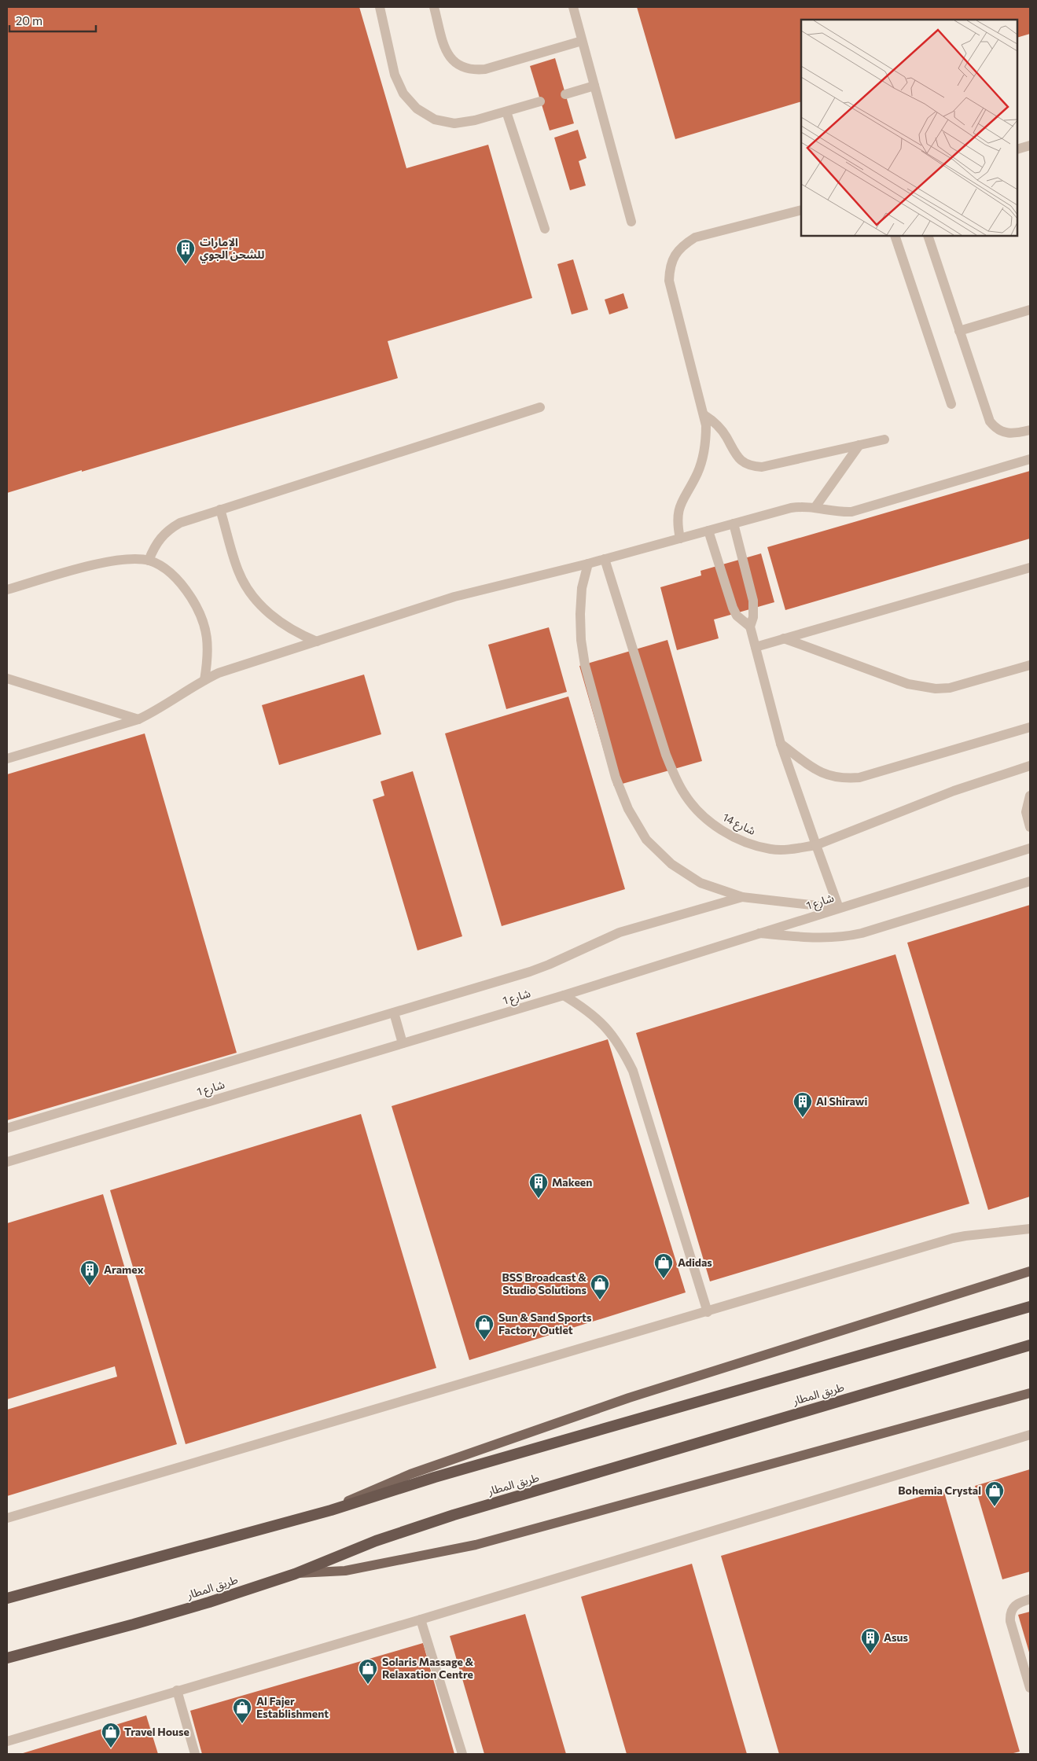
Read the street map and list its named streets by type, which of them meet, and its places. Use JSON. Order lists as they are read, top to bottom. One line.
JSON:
{"streets":{"highway":["طريق المطار"],"street":["شارع 14","شارع 1"]},"places":{"building":["الإمارات للشحن الجوي","Al Shirawi","Makeen","Aramex","Asus"],"shop":["Adidas","BSS Broadcast & Studio Solutions","Sun & Sand Sports Factory Outlet","Bohemia Crystal","Solaris Massage & Relaxation Centre","Al Fajer Establishment","Travel House"]},"scale_bar":"20 m"}
